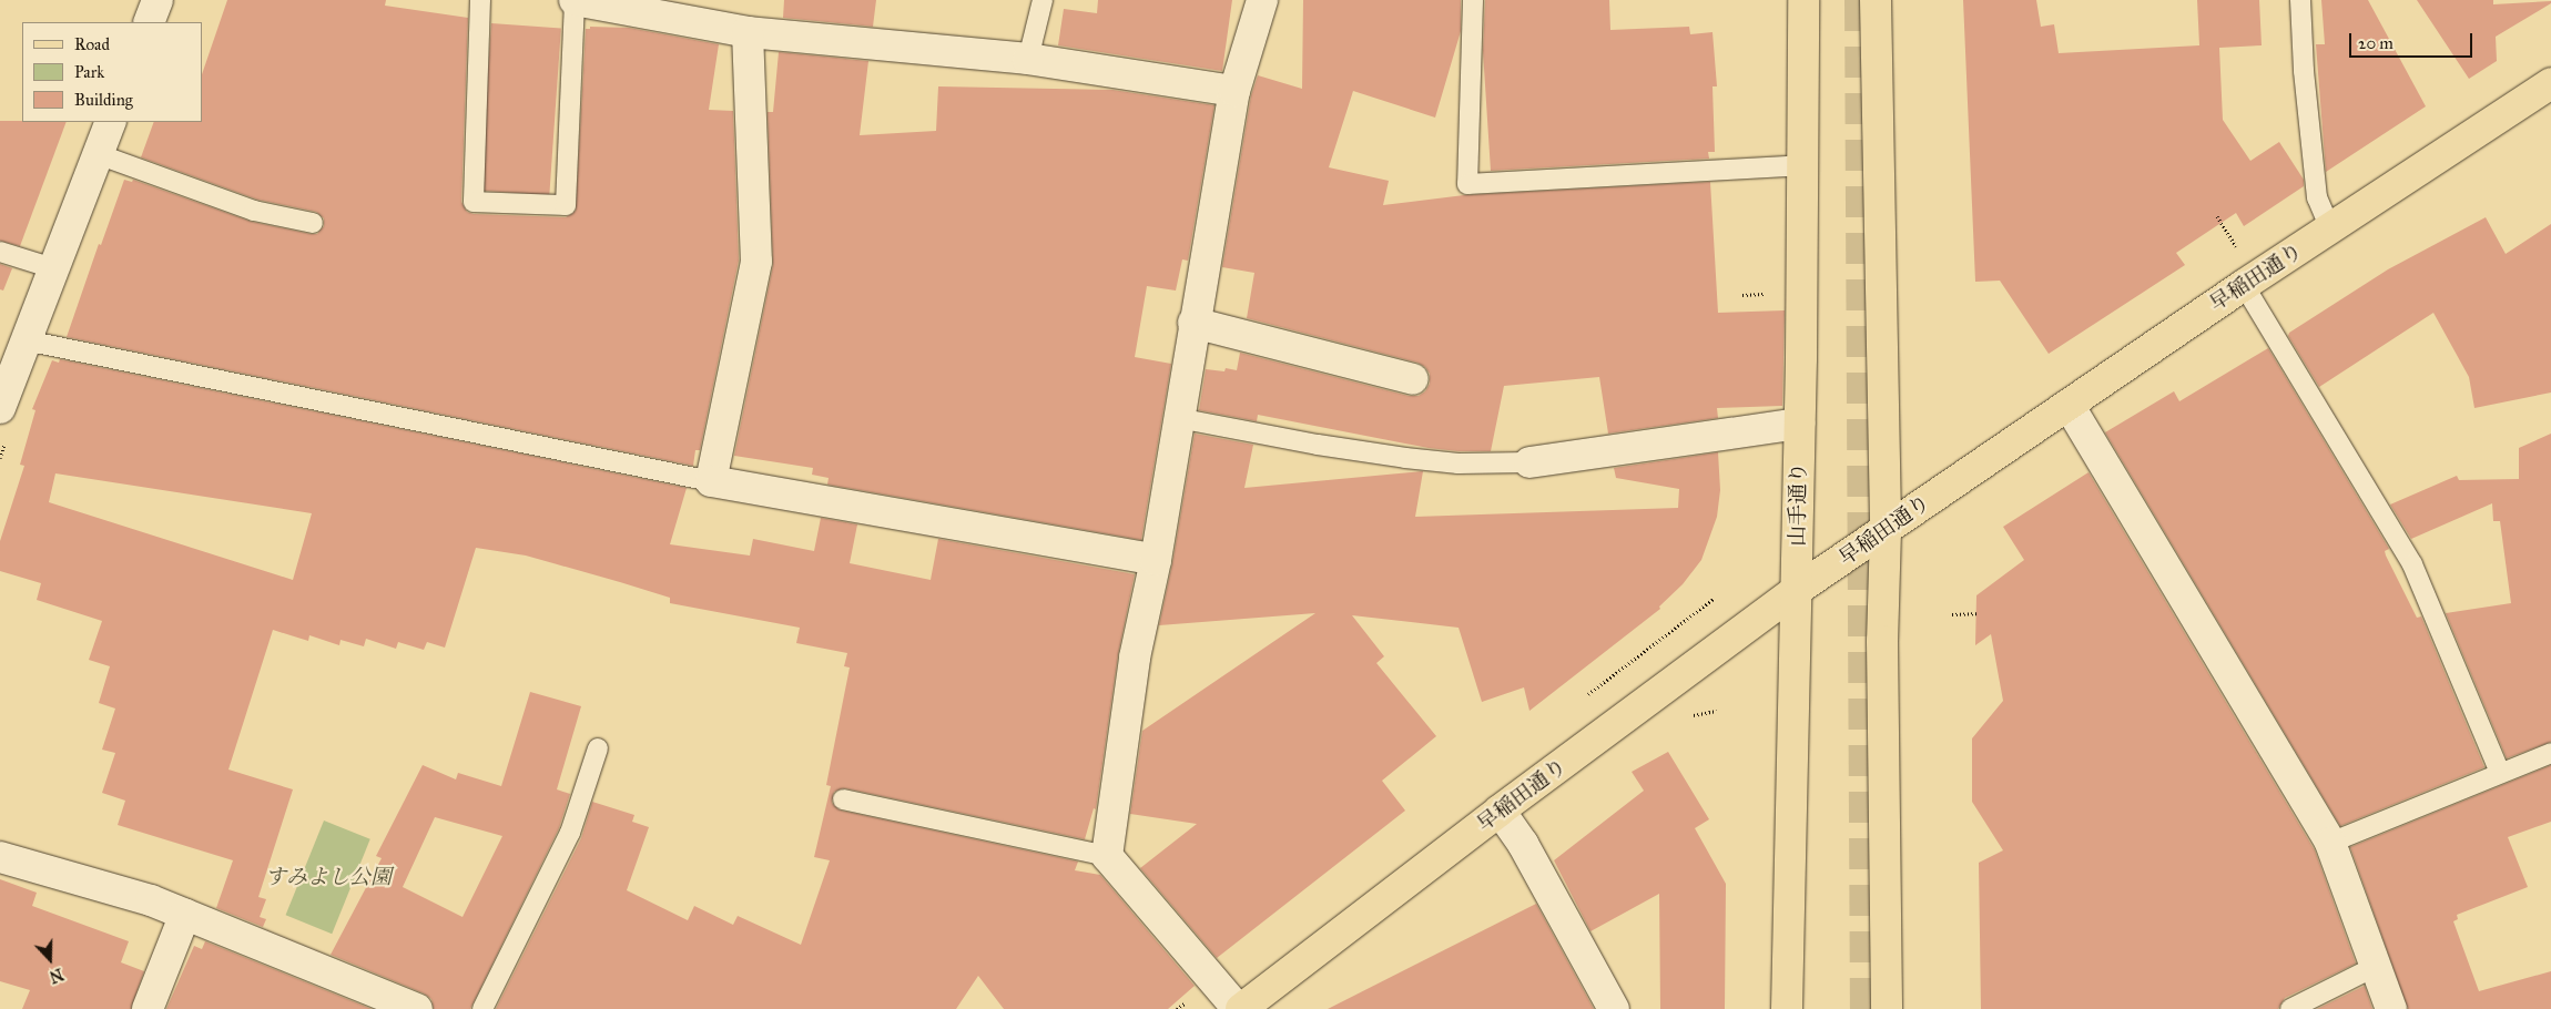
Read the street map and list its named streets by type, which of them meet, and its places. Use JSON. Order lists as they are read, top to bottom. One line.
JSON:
{"streets":{"main road":["早稲田通り","山手通り"]},"crossings":[["早稲田通り","山手通り"]],"parks":["すみよし公園"],"legend":["Road","Park","Building"],"scale_bar":"20 m","north":"bottom"}
